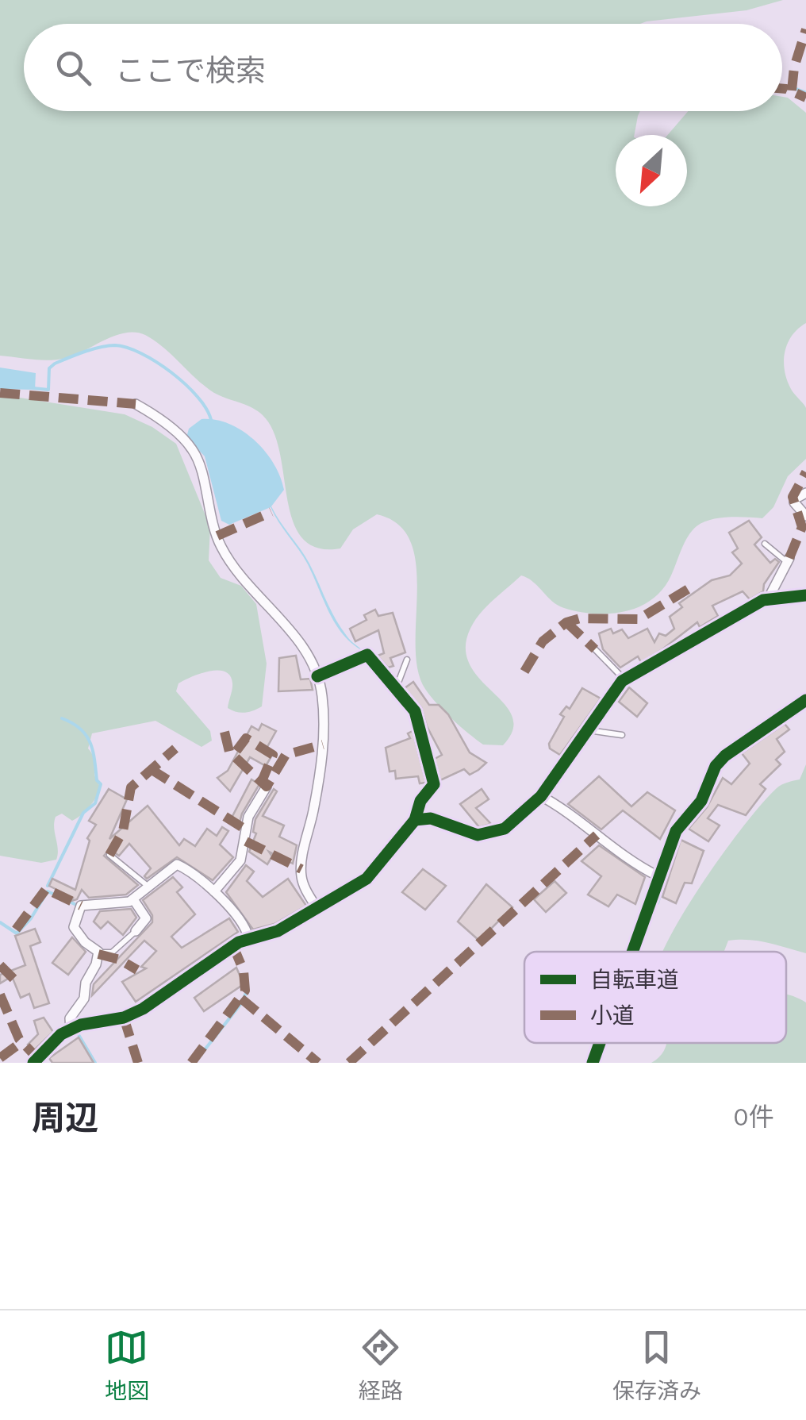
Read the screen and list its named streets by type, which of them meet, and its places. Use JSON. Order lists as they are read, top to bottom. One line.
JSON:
{"legend":["自転車道","小道"],"north":"bottom left","page":{"search":"ここで検索","heading":["周辺","0件"],"nav":["地図","経路","保存済み"]}}
